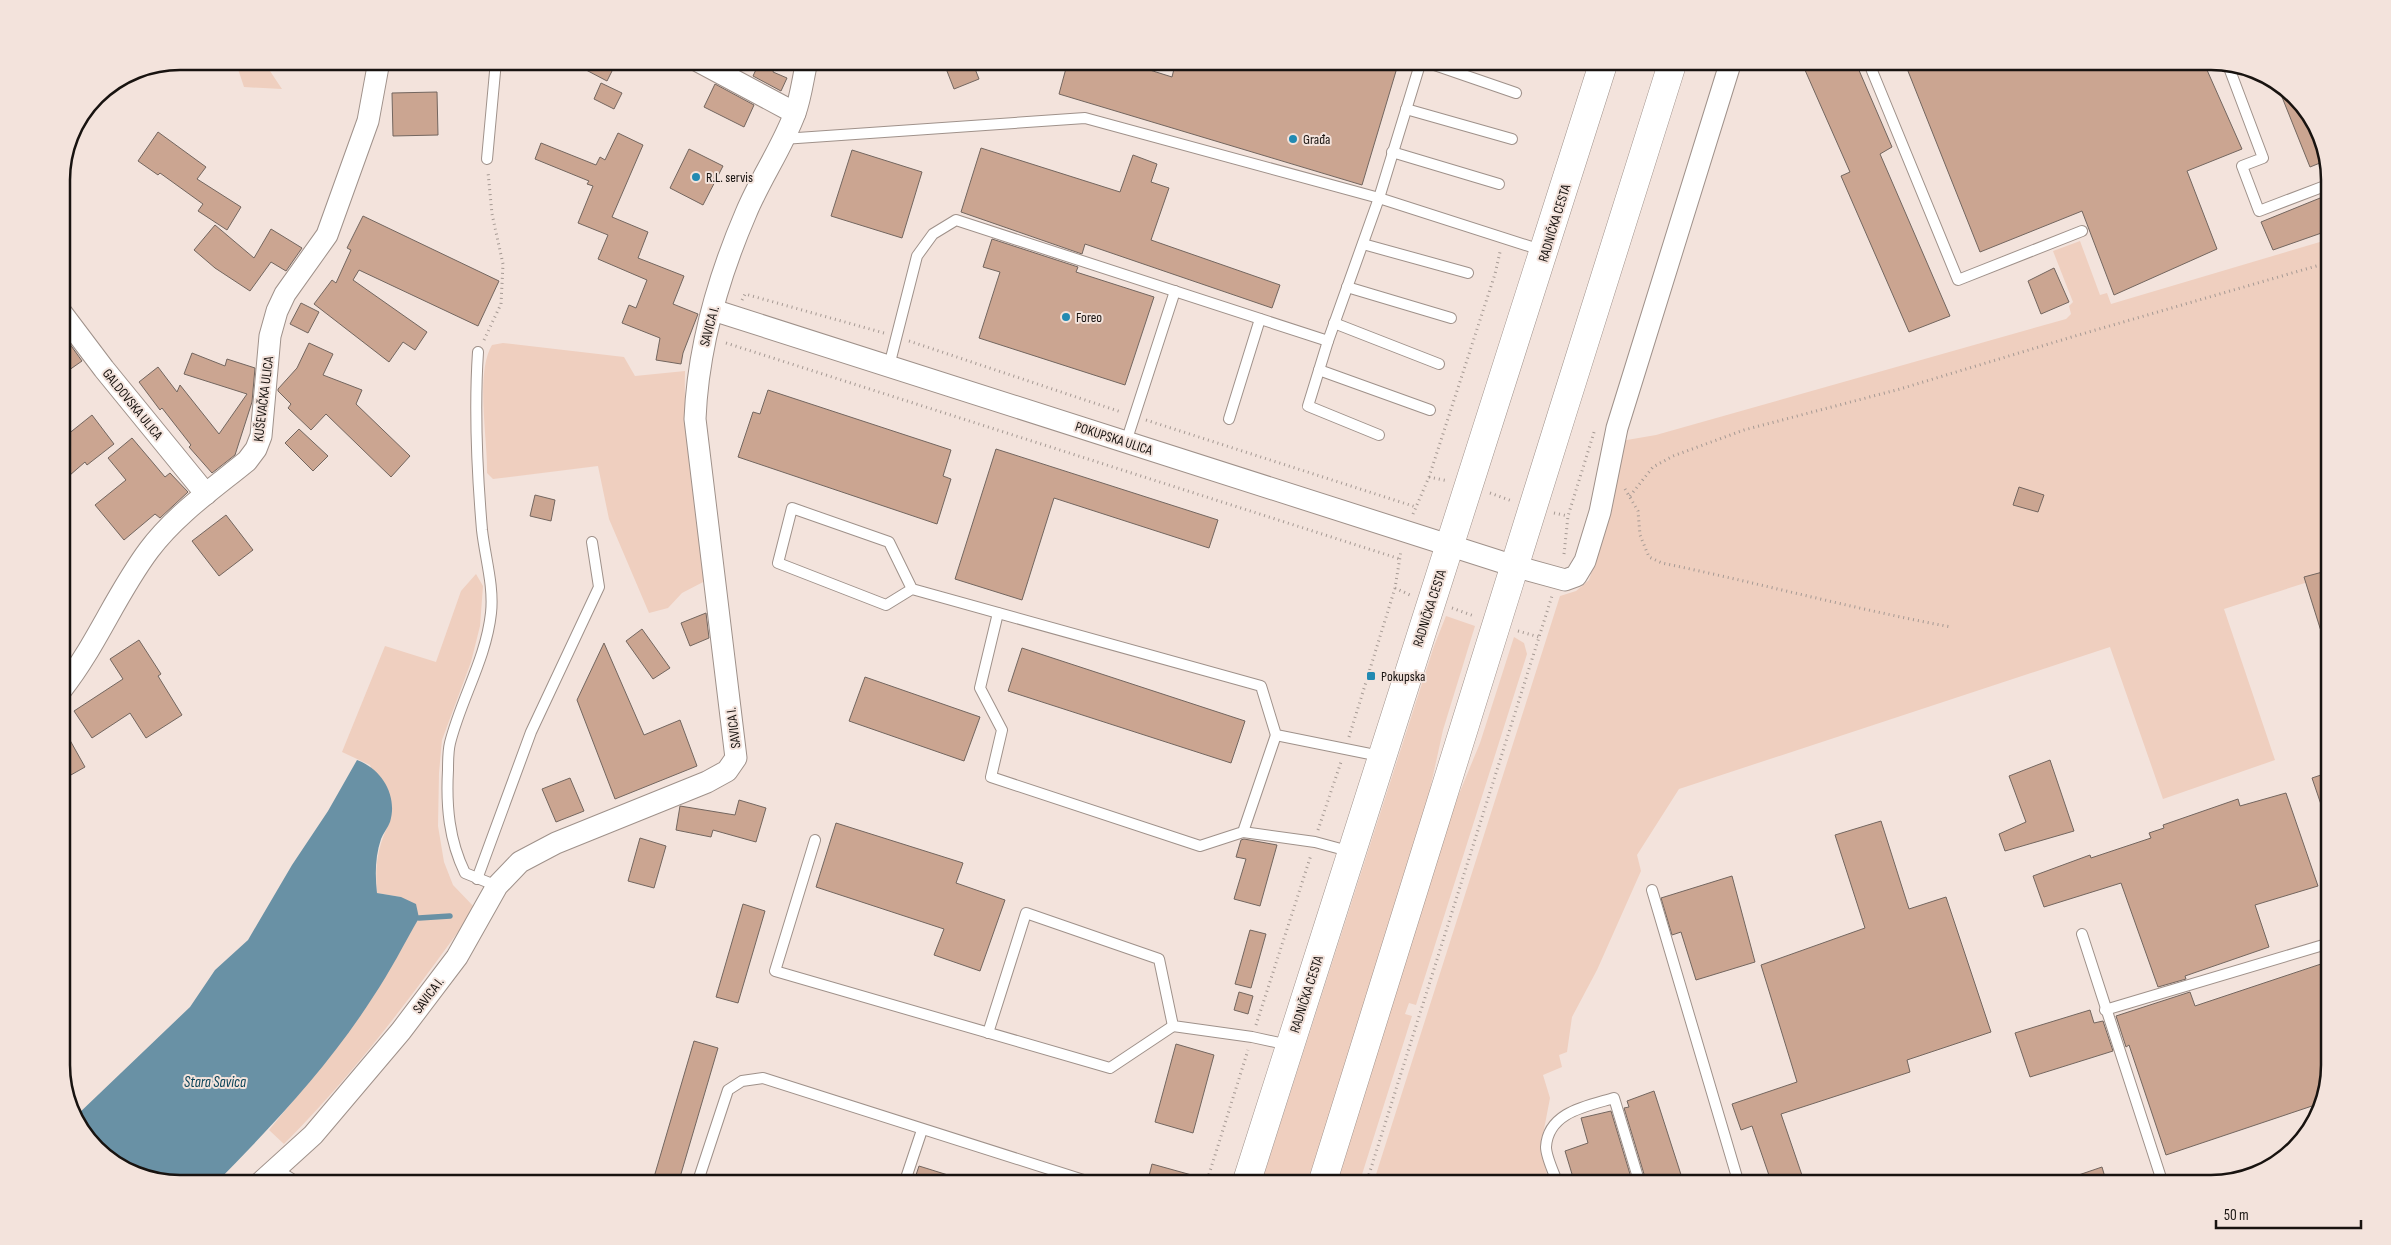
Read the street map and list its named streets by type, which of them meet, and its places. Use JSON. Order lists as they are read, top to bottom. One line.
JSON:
{"streets":{"main road":["RADNIČKA CESTA"],"street":["SAVICA I.","KUŠEVAČKA ULICA","GALDOVSKA ULICA","POKUPSKA ULICA"]},"crossings":[["RADNIČKA CESTA","POKUPSKA ULICA"],["SAVICA I.","POKUPSKA ULICA"],["KUŠEVAČKA ULICA","GALDOVSKA ULICA"]],"water":["Stara Savica"],"places":{"other":["Građa","R.L. servis","Foreo"],"transit":["Pokupska"]},"scale_bar":"50 m"}
